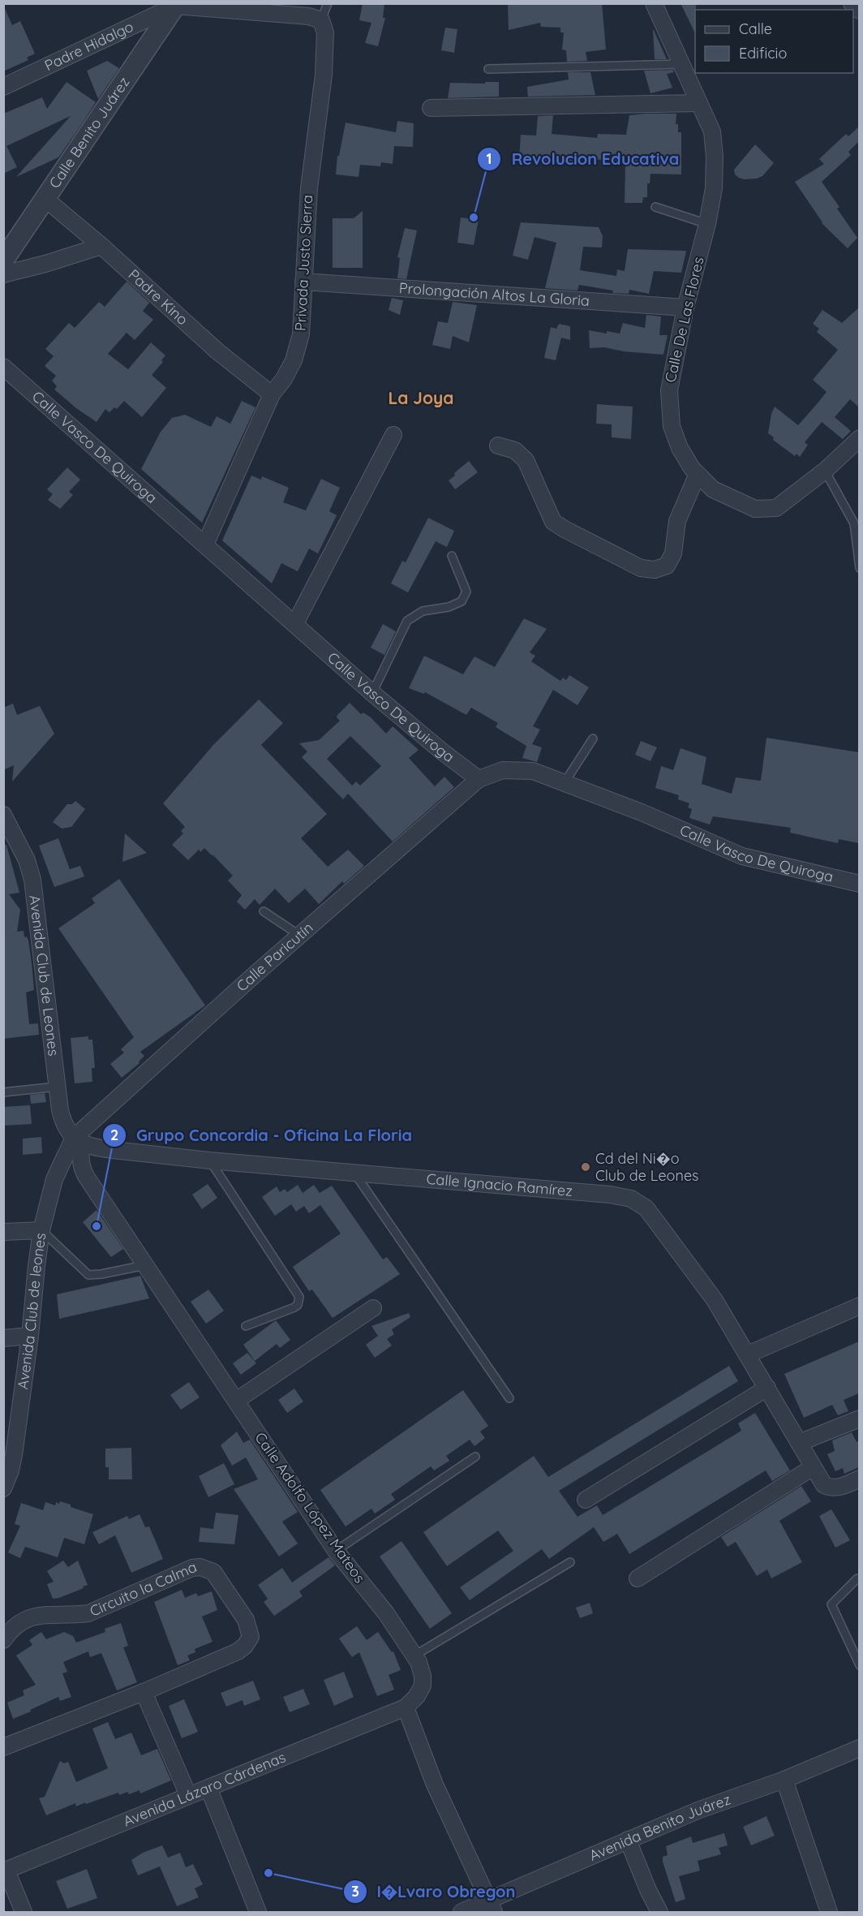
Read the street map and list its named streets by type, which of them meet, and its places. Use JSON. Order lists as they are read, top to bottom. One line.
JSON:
{"streets":{"street":["Padre Hidalgo","Calle Benito Juárez","Privada Justo Sierra","Prolongación Altos La Gloria","Padre Kino","Calle De Las Flores","Calle Vasco De Quiroga","Calle Paricutín","Avenida Club de Leones","Calle Ignacio Ramírez","Avenida Club de leones","Calle Adolfo López Mateos","Circuito la Calma","Avenida Lázaro Cárdenas","Avenida Benito Juárez"]},"crossings":[["Padre Hidalgo","Calle Benito Juárez"],["Calle Benito Juárez","Padre Kino"],["Privada Justo Sierra","Prolongación Altos La Gloria"],["Privada Justo Sierra","Padre Kino"],["Privada Justo Sierra","Calle Vasco De Quiroga"],["Prolongación Altos La Gloria","Calle De Las Flores"],["Calle Vasco De Quiroga","Calle Paricutín"],["Calle Paricutín","Avenida Club de Leones"],["Calle Paricutín","Calle Ignacio Ramírez"],["Calle Paricutín","Avenida Club de leones"],["Calle Paricutín","Calle Adolfo López Mateos"],["Avenida Club de Leones","Calle Ignacio Ramírez"],["Avenida Club de Leones","Avenida Club de leones"],["Avenida Club de Leones","Calle Adolfo López Mateos"],["Calle Ignacio Ramírez","Avenida Club de leones"],["Calle Ignacio Ramírez","Calle Adolfo López Mateos"],["Avenida Club de leones","Calle Adolfo López Mateos"],["Calle Adolfo López Mateos","Avenida Lázaro Cárdenas"]],"districts":["La Joya"],"places":["Revolucion Educativa","Cd del Ni�o Club de Leones","Grupo Concordia - Oficina La Floria","I�Lvaro Obregon"],"legend":["Calle","Edificio"]}
